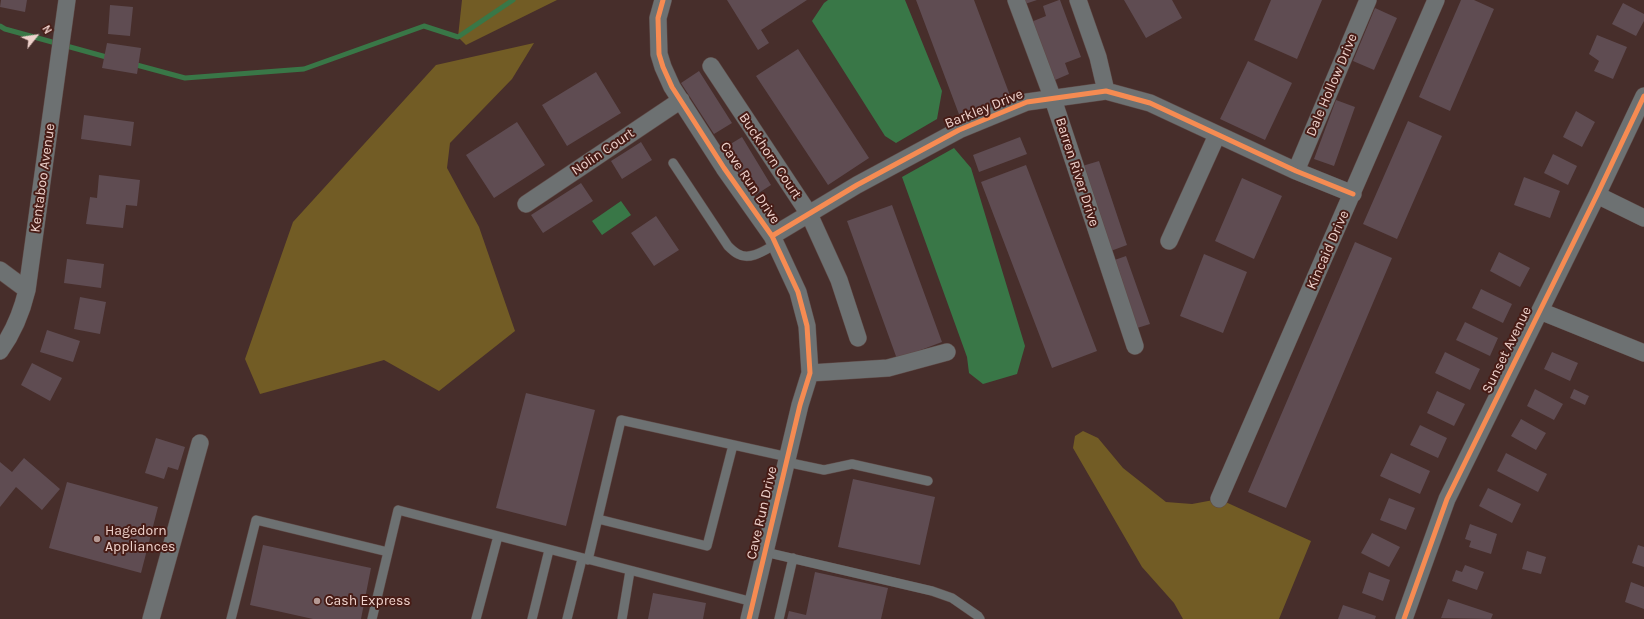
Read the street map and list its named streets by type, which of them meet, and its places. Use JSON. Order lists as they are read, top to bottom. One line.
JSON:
{"streets":{"street":["Dale Hollow Drive","Barkley Drive","Nolin Court","Buckhorn Court","Barren River Drive","Kentaboo Avenue","Cave Run Drive","Kincaid Drive","Sunset Avenue"]},"crossings":[["Dale Hollow Drive","Barkley Drive"],["Barkley Drive","Buckhorn Court"],["Barkley Drive","Barren River Drive"],["Barkley Drive","Cave Run Drive"],["Barkley Drive","Kincaid Drive"],["Nolin Court","Cave Run Drive"]],"places":["Hagedorn Appliances","Cash Express"],"north":"top right"}
